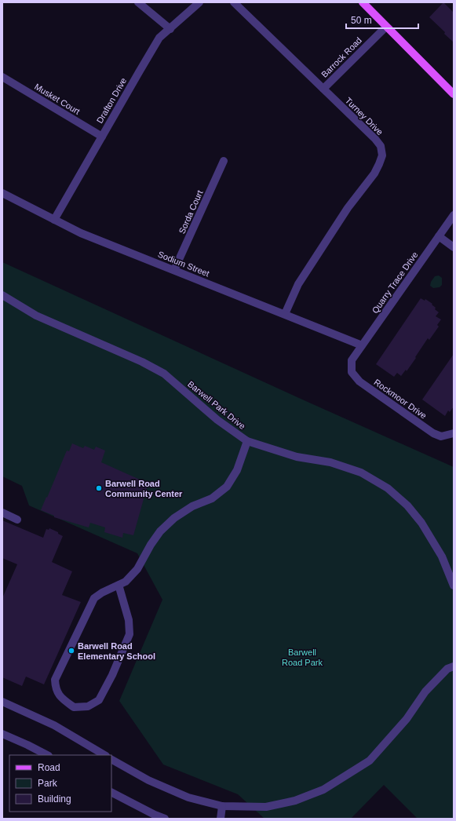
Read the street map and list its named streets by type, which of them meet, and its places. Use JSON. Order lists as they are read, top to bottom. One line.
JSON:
{"streets":{"street":["Barrock Road","Musket Court","Drafton Drive","Turney Drive","Sorda Court","Sodium Street","Quarry Trace Drive","Rockmoor Drive","Barwell Park Drive"]},"crossings":[["Barrock Road","Turney Drive"],["Musket Court","Drafton Drive"],["Drafton Drive","Sodium Street"],["Turney Drive","Sodium Street"],["Sorda Court","Sodium Street"],["Sodium Street","Quarry Trace Drive"],["Quarry Trace Drive","Rockmoor Drive"]],"parks":["Barwell Road Park"],"places":["Barwell Road Community Center","Barwell Road Elementary School"],"legend":["Road","Park","Building"],"scale_bar":"50 m"}
